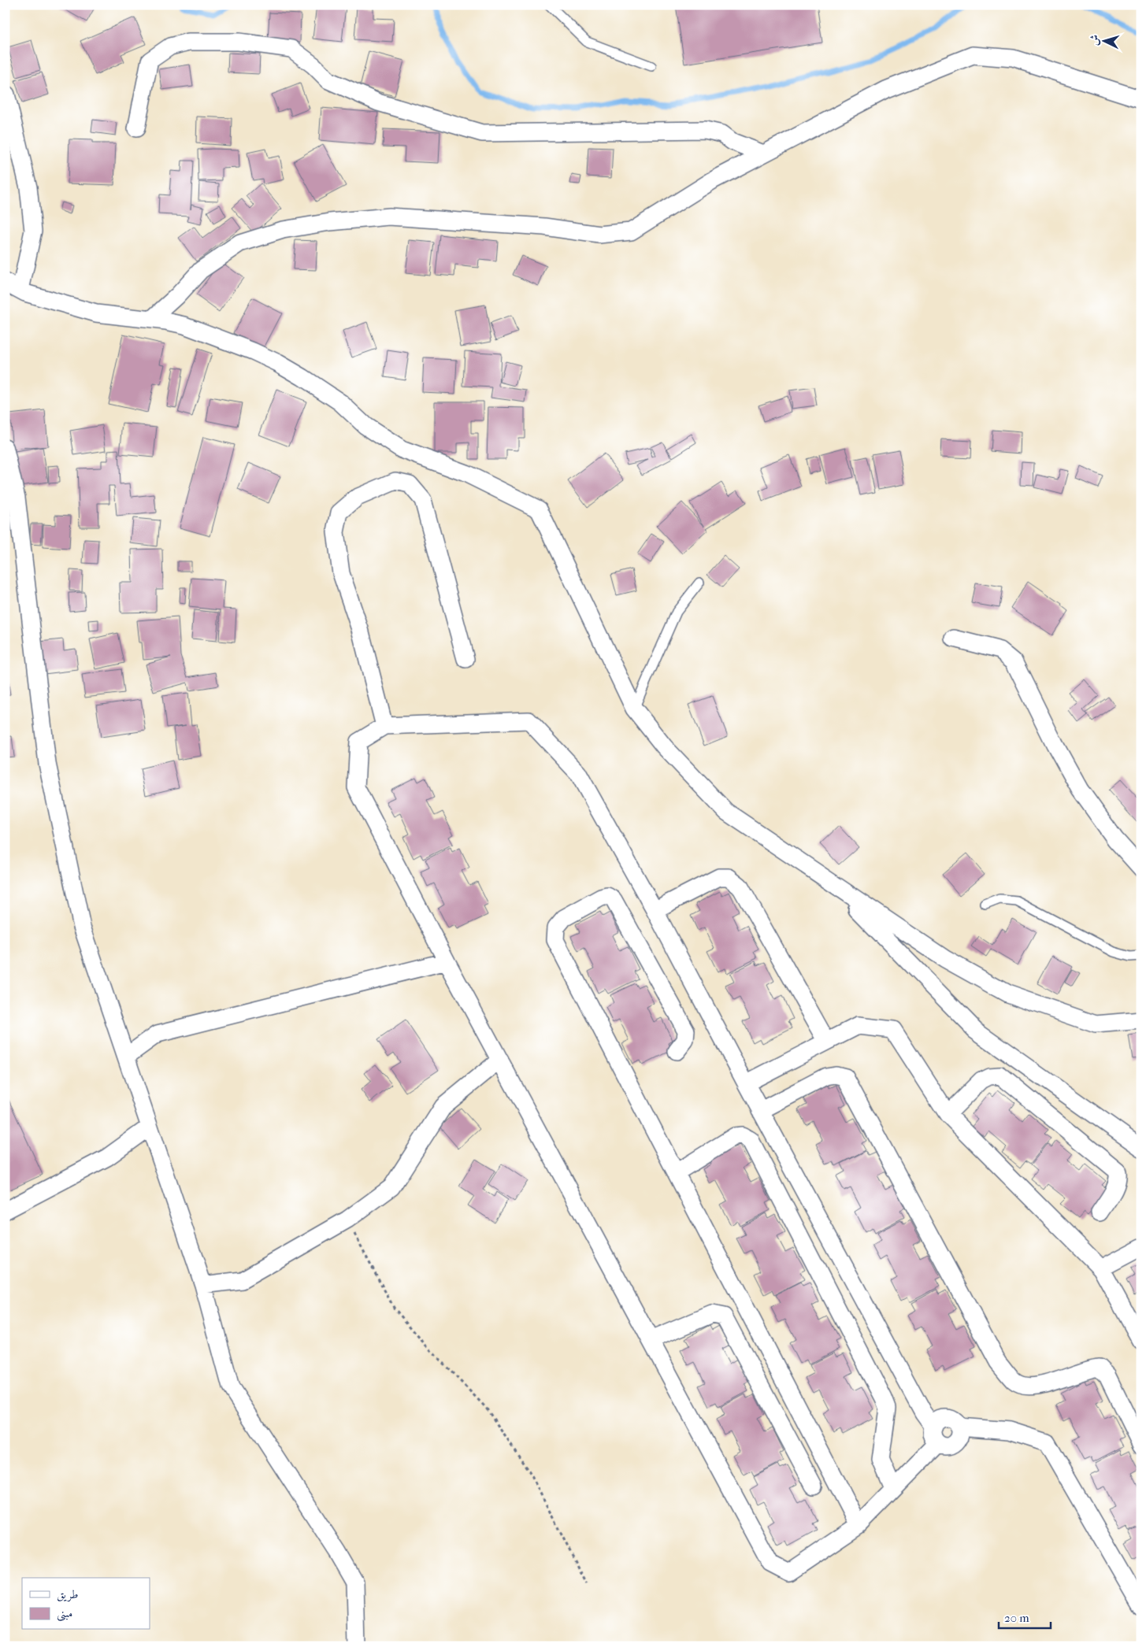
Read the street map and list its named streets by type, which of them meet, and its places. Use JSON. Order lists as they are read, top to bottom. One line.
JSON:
{"legend":["طريق","مبنى"],"scale_bar":"20 m","north":"left"}
